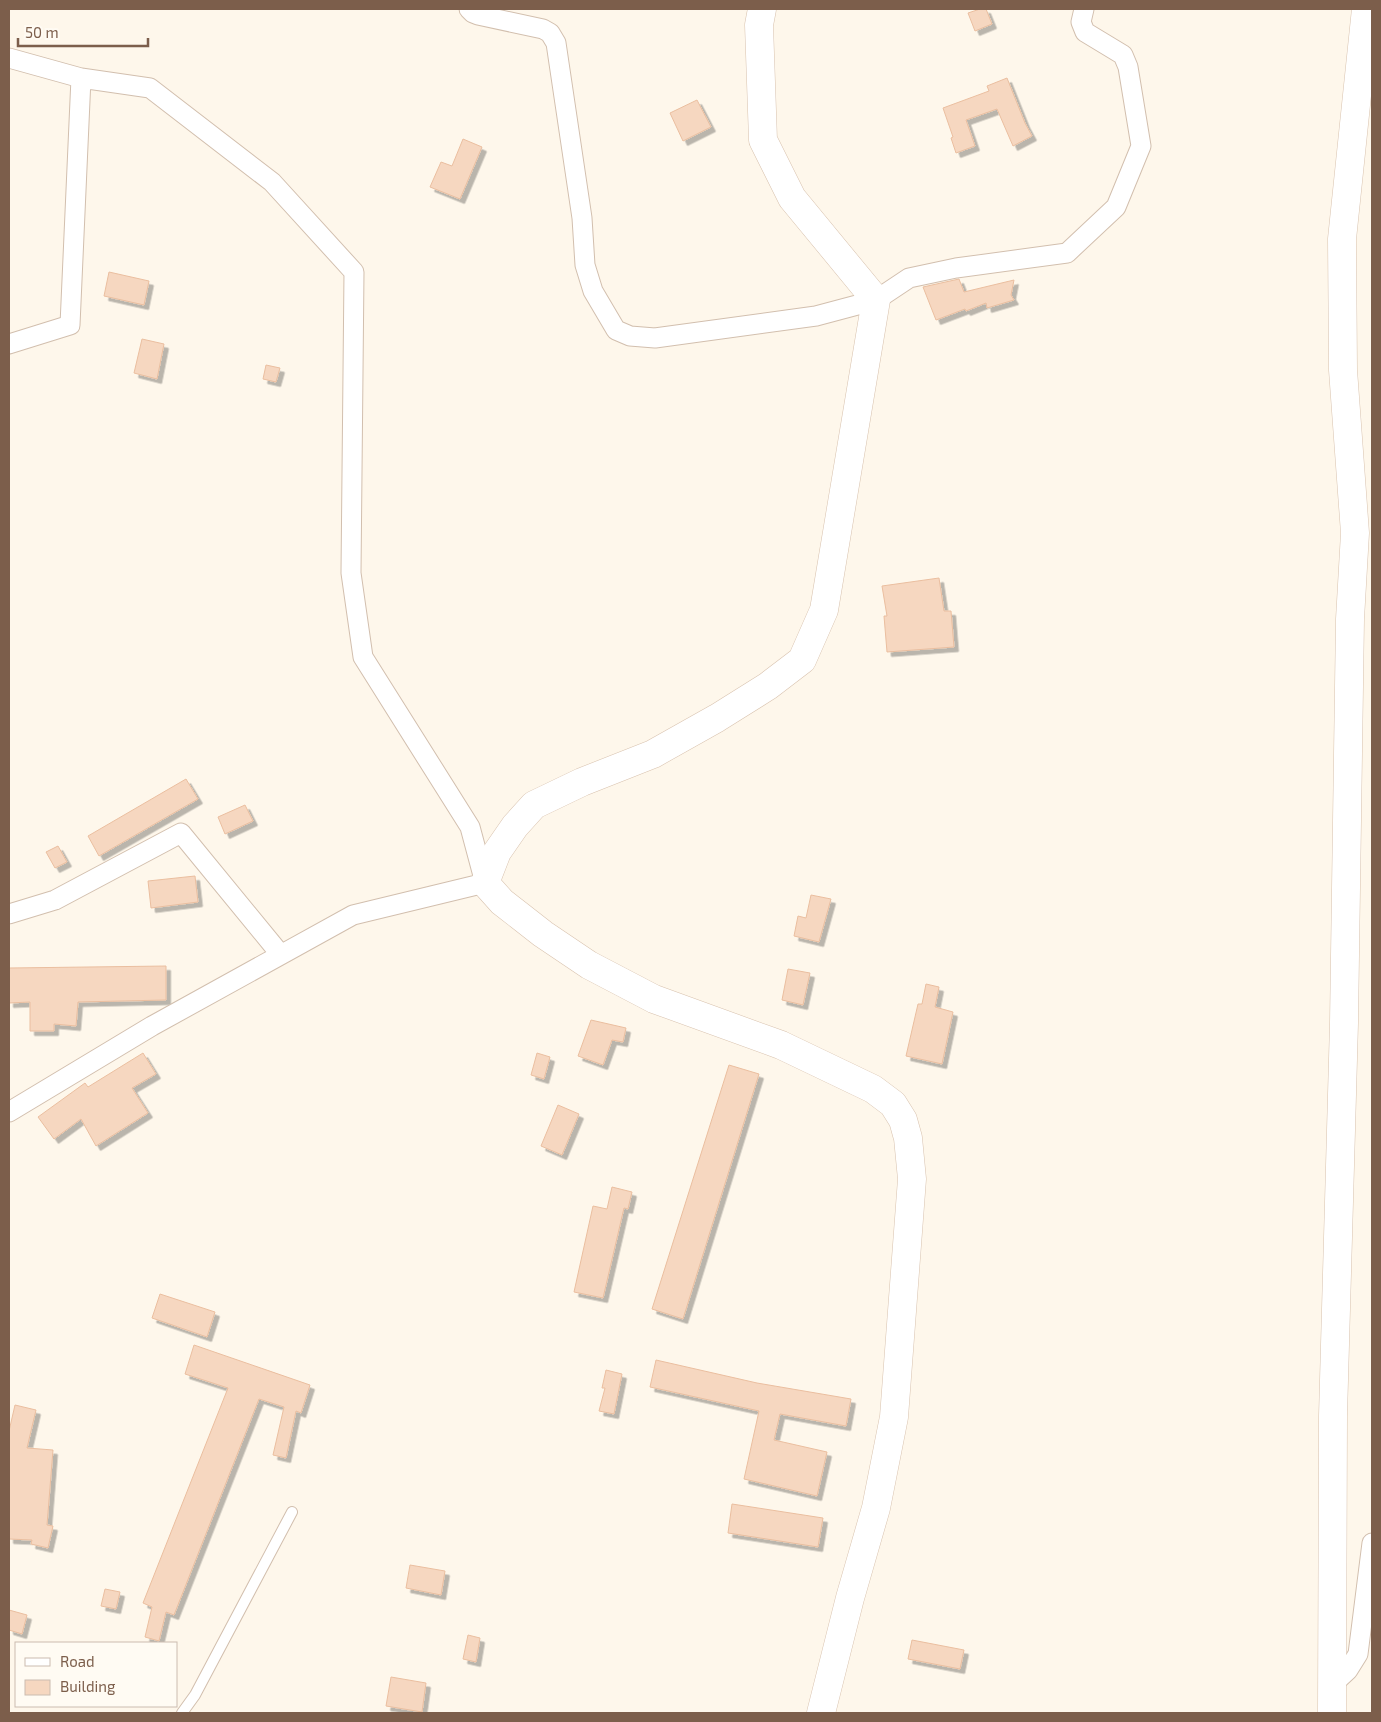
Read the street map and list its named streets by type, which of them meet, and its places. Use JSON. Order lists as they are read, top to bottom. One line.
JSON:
{"legend":["Road","Building"],"scale_bar":"50 m"}
